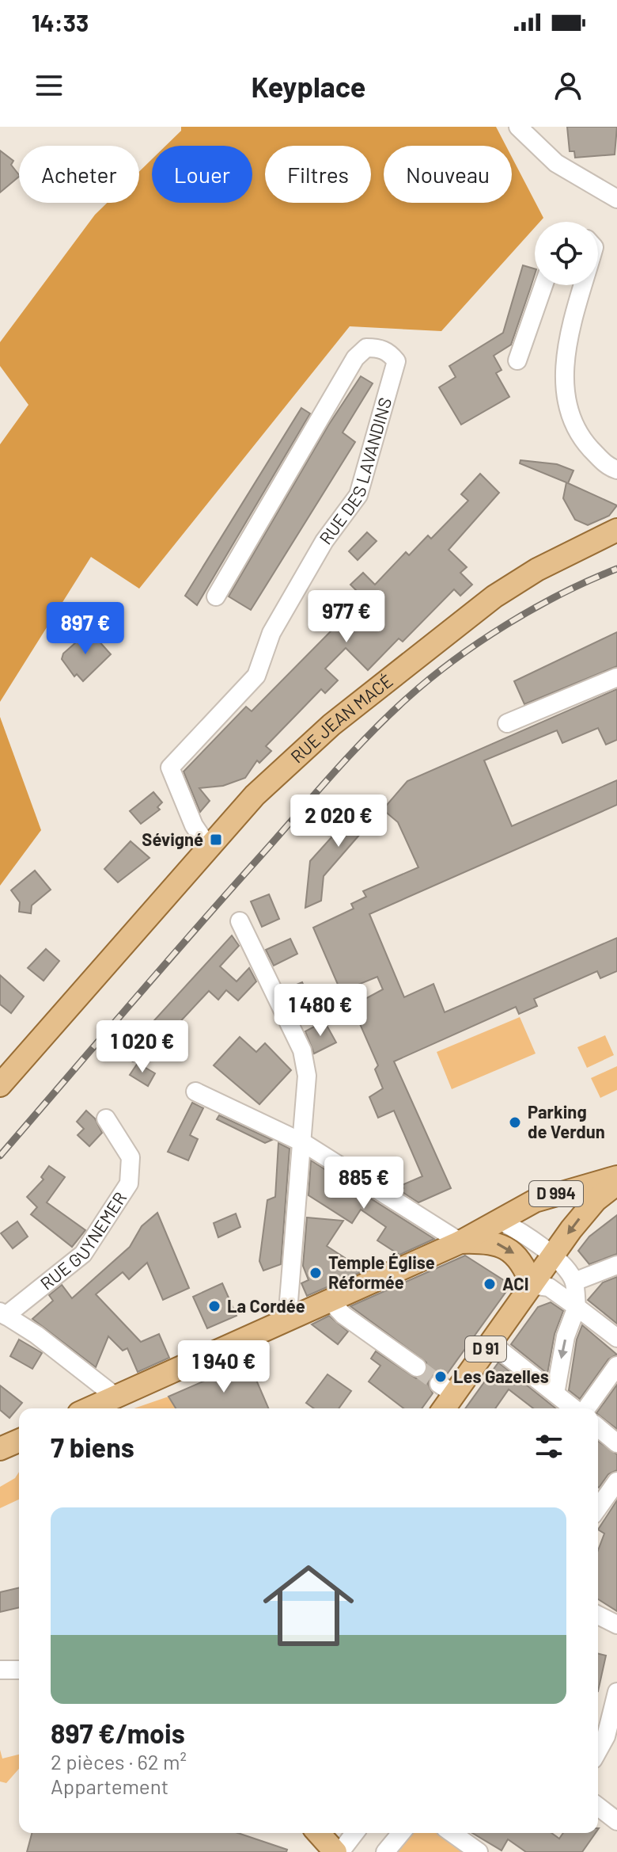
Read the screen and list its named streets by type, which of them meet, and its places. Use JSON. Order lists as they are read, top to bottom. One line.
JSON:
{"streets":{"main road":["RUE JEAN MACÉ","D 994","D 91"],"street":["RUE DES LAVANDINS","RUE GUYNEMER"]},"crossings":[["RUE DES LAVANDINS","RUE JEAN MACÉ"],["D 994","RUE GUYNEMER"]],"places":{"transit":["Sévigné"],"other":["Parking de Verdun","Temple Église Réformée","ACI","La Cordée","Les Gazelles"]},"page":{"status":"14:33","header":"Keyplace","chip":["Acheter","Louer","Filtres","Nouveau"],"price":["977 €","897 €","2 020 €","1 480 €","1 020 €","885 €","1 940 €"],"heading":"7 biens","list":[{"name":"897 €/mois","note":"2 pièces · 62 m² · Appartement"}]}}
